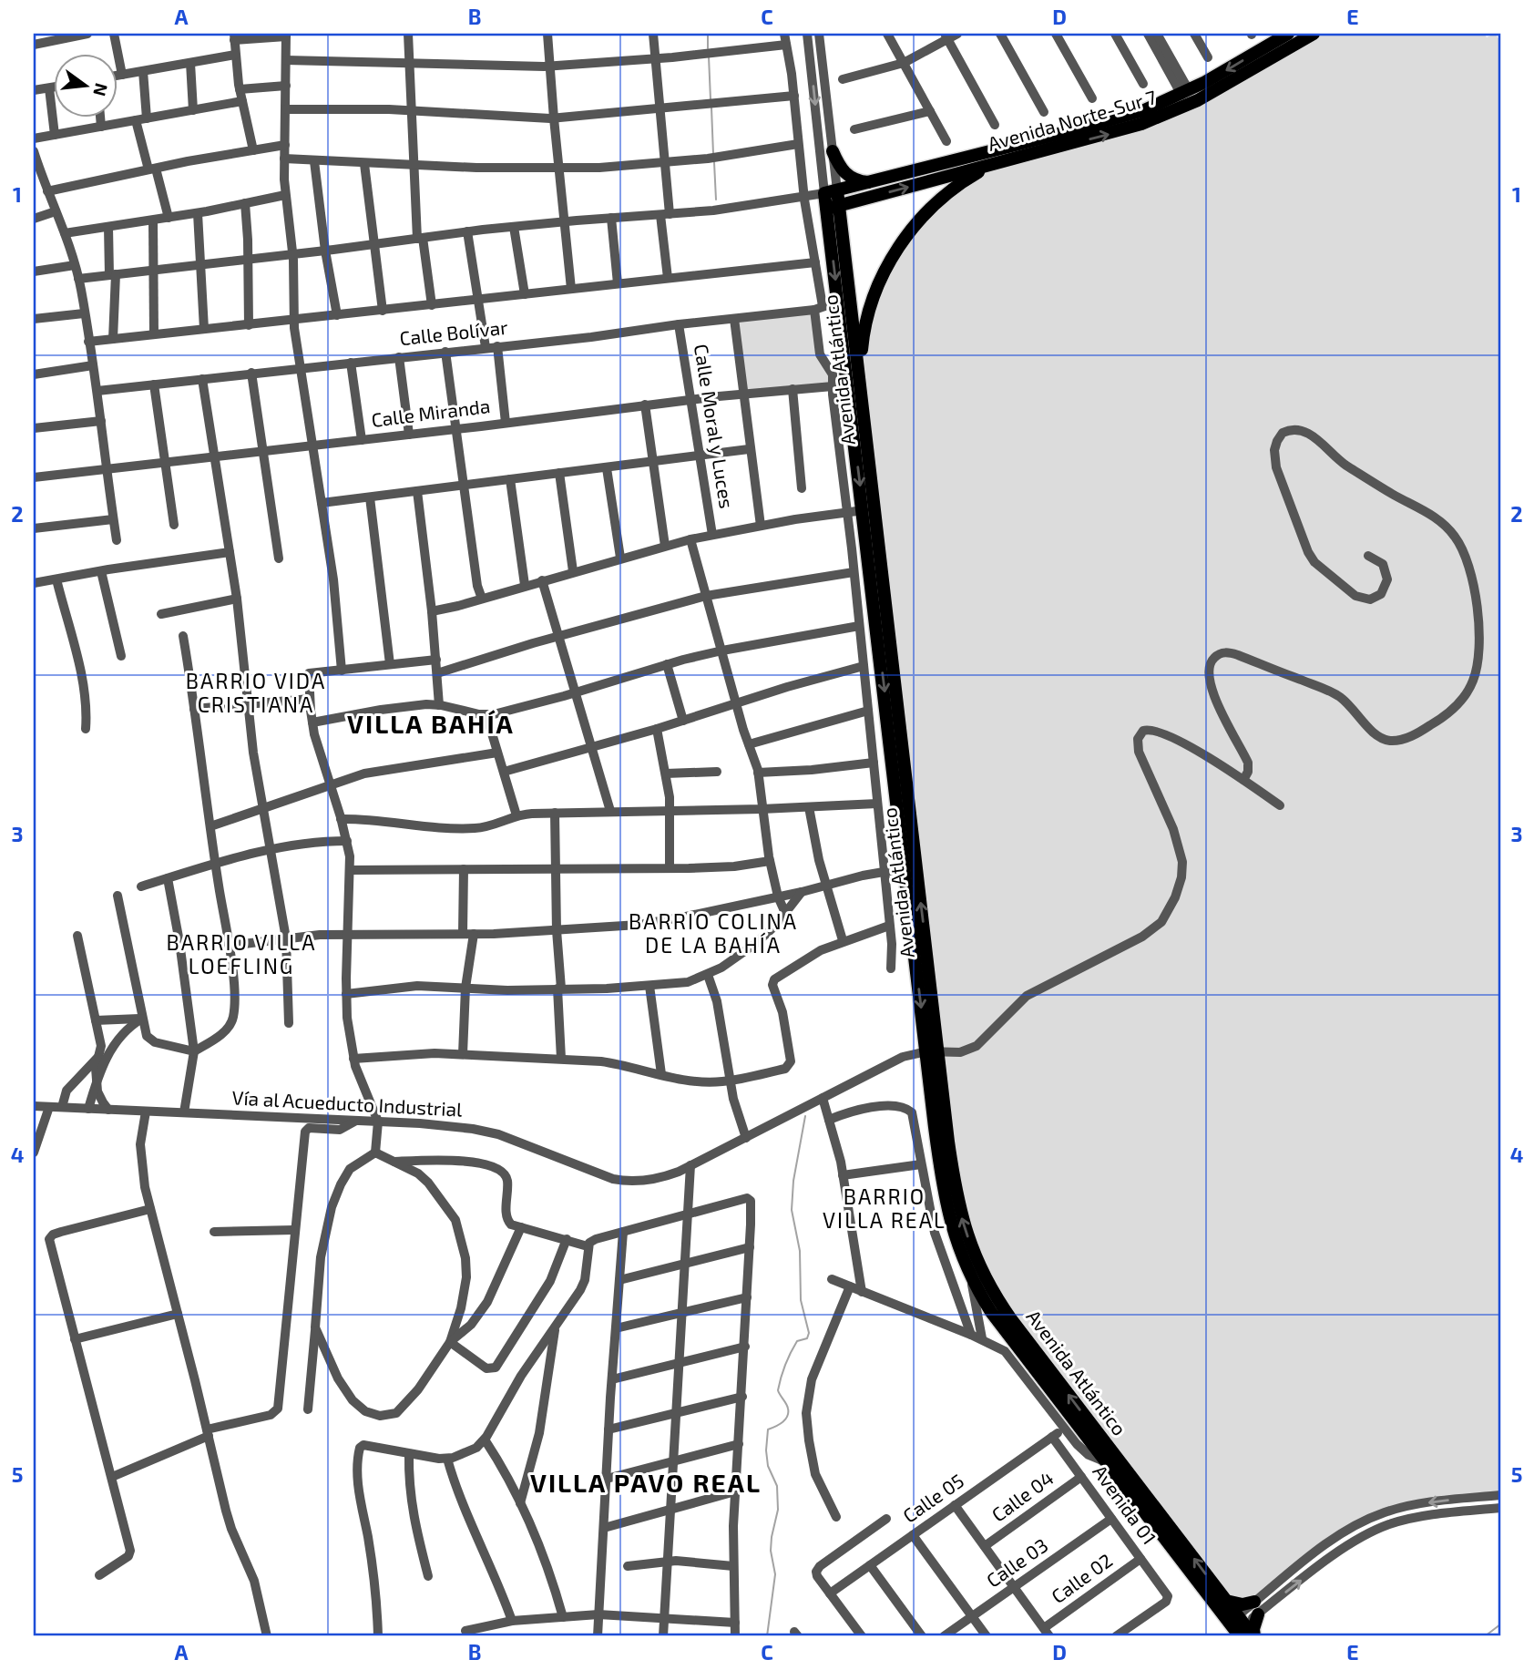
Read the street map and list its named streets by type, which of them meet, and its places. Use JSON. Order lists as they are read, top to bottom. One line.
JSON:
{"streets":{"main road":["Avenida Norte-Sur 7","Avenida Atlántico"],"street":["Calle Bolívar","Calle Miranda","Calle Moral y Luces","Vía al Acueducto Industrial","Calle 04","Calle 05","Avenida 01","Calle 03","Calle 02"]},"crossings":[["Avenida Norte-Sur 7","Avenida Atlántico"],["Calle Bolívar","Avenida Atlántico"],["Calle Bolívar","Calle Moral y Luces"],["Avenida Atlántico","Vía al Acueducto Industrial"],["Calle Miranda","Calle Moral y Luces"],["Calle 04","Avenida 01"],["Calle 05","Avenida 01"],["Avenida 01","Calle 03"],["Avenida 01","Calle 02"]],"districts":["BARRIO VIDA CRISTIANA","VILLA BAHÍA","BARRIO COLINA DE LA BAHÍA","BARRIO VILLA LOEFLING","BARRIO VILLA REAL","VILLA PAVO REAL"],"north":"right","grid":{"columns":["A","B","C","D","E"],"rows":["1","2","3","4","5"]}}
